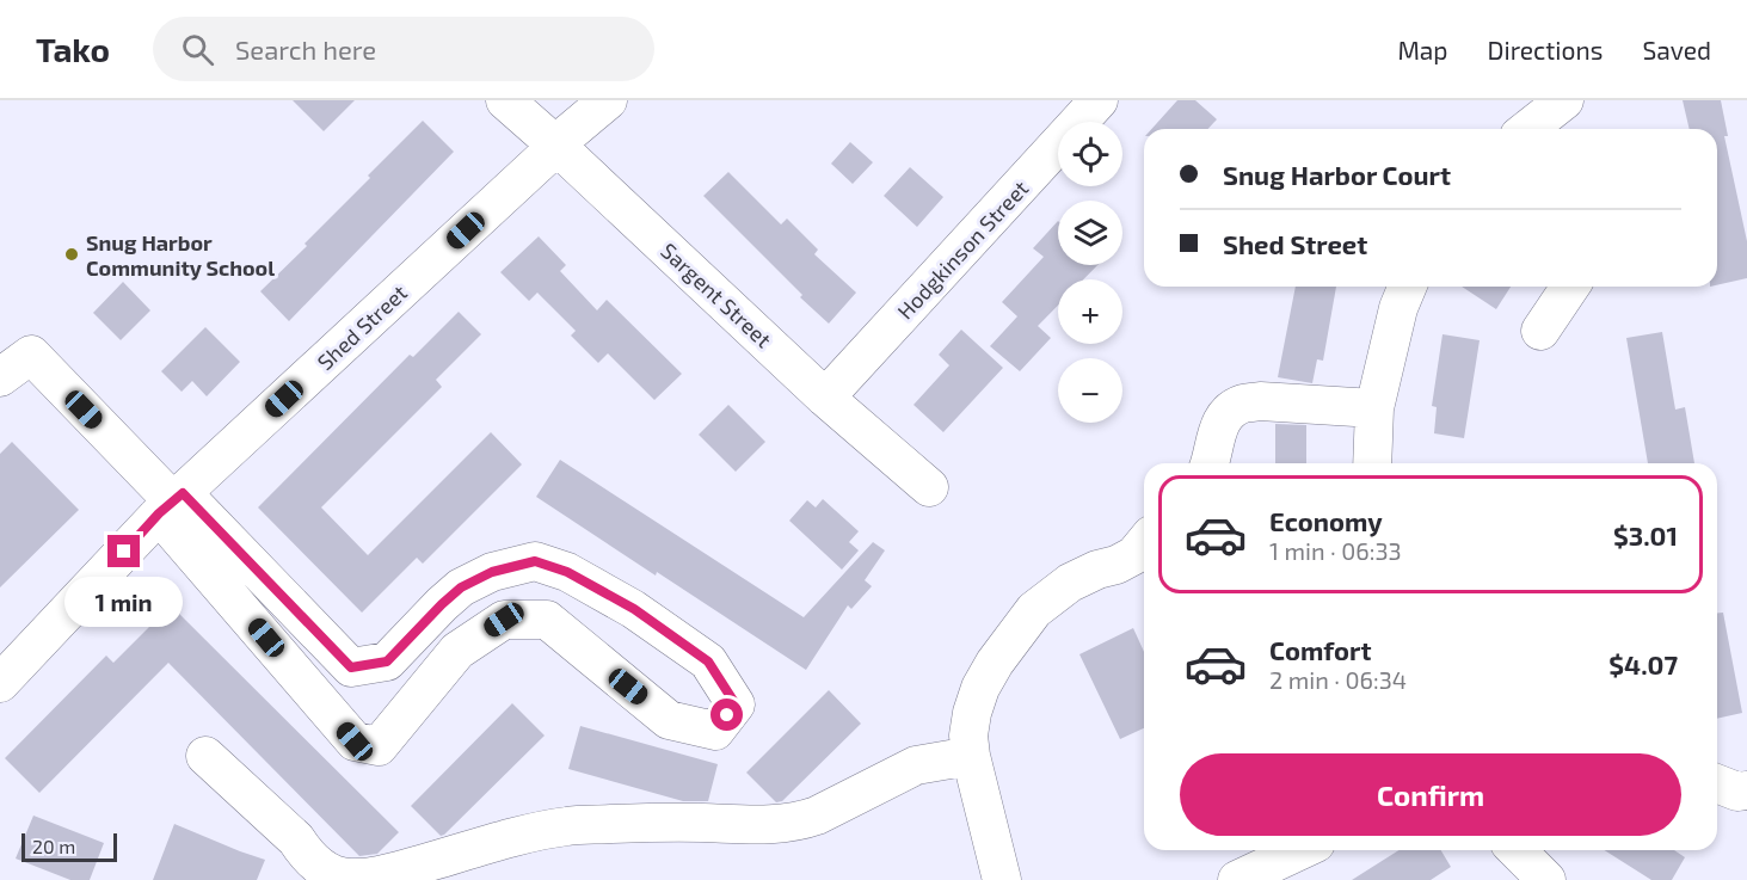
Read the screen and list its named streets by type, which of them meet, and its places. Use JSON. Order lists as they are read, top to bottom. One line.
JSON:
{"streets":{"street":["Hodgkinson Street","Sargent Street","Shed Street"]},"crossings":[["Hodgkinson Street","Sargent Street"],["Sargent Street","Shed Street"]],"places":["Snug Harbor Community School"],"scale_bar":"20 m","page":{"header":"Tako","search":"Search here","nav":["Map","Directions","Saved"],"map_buttons":["+","−"],"banner":["Snug Harbor Court","Shed Street"],"list":[{"name":"Economy","note":"1 min · 06:33","value":"$3.01"},{"name":"Comfort","note":"2 min · 06:34","value":"$4.07"}],"bubble":"1 min","buttons":"Confirm","scale":"20 m"}}
